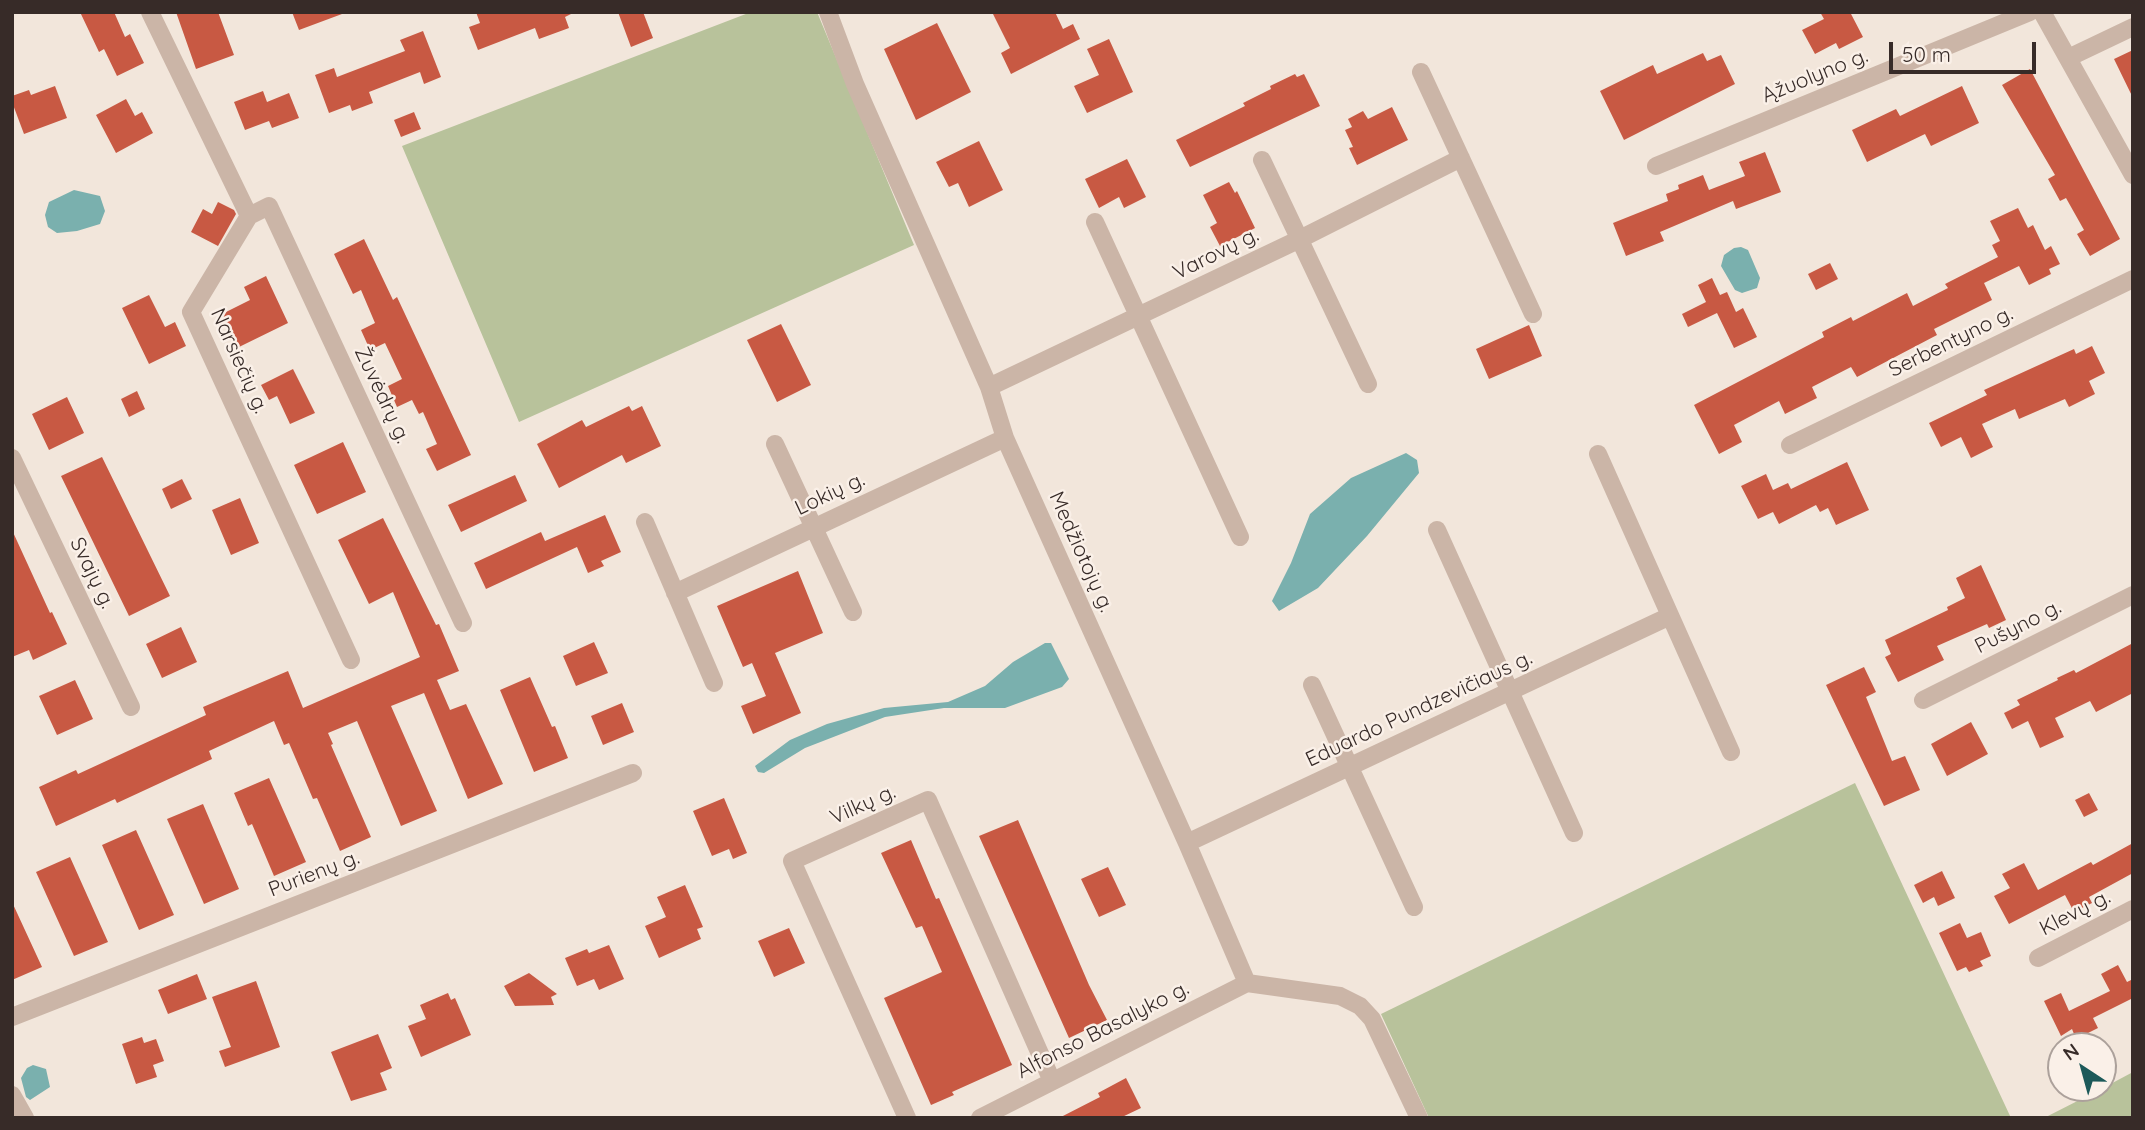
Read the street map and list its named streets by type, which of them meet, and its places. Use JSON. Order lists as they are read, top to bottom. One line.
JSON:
{"streets":{"street":["Ąžuolyno g.","Varovų g.","Serbentyno g.","Narsiečių g.","Žuvėdrų g.","Lokių g.","Medžiotojų g.","Svajų g.","Pušyno g.","Eduardo Pundzevičiaus g.","Vilkų g.","Purienų g.","Klevų g.","Alfonso Basalyko g."]},"crossings":[["Varovų g.","Medžiotojų g."],["Narsiečių g.","Žuvėdrų g."],["Lokių g.","Medžiotojų g."],["Medžiotojų g.","Eduardo Pundzevičiaus g."],["Medžiotojų g.","Alfonso Basalyko g."],["Vilkų g.","Alfonso Basalyko g."]],"scale_bar":"50 m","north":"top left"}
